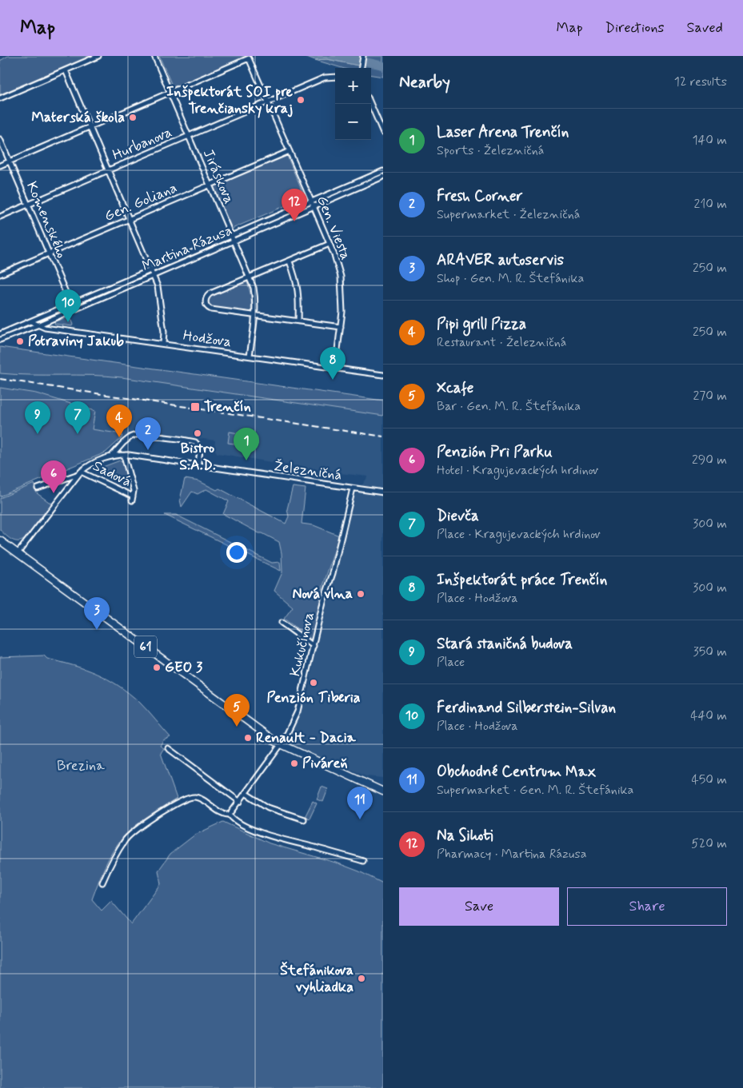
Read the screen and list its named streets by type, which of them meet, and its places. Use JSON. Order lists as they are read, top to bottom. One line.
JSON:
{"streets":{"main road":["61"],"street":["Hurbanova","Jiráskova","Gen. Goliana","Komenského","Gen. Viesta","Martina Rázusa","Hodžova","Železničná","Sadová","Kukučínova"]},"crossings":[["Hurbanova","Jiráskova"],["Hurbanova","Komenského"],["Hurbanova","Gen. Viesta"],["Jiráskova","Gen. Goliana"],["Jiráskova","Gen. Viesta"],["Jiráskova","Martina Rázusa"],["Jiráskova","Hodžova"],["Gen. Goliana","Komenského"],["Gen. Goliana","Gen. Viesta"],["Komenského","Martina Rázusa"],["Gen. Viesta","Martina Rázusa"],["Gen. Viesta","Hodžova"],["Martina Rázusa","Hodžova"],["Železničná","Sadová"],["Železničná","Kukučínova"],["Kukučínova","61"]],"parks":["Brezina"],"places":{"other":["Inšpektorát SOI pre Trenčiansky kraj","Materská škola","Potraviny Jakub","Bistro S.A.D.","Nová vlna","GEO 3","Penzión Tiberia","Renault - Dacia","Piváreň","Štefánikova vyhliadka"],"transit":["Trenčín"]},"page":{"header":"Map","nav":["Map","Directions","Saved"],"heading":["Nearby","12 results"],"map_buttons":["+","−"],"list":[{"mark":"1","name":"Laser Arena Trenčín","note":"Sports · Železničná","value":"140 m"},{"mark":"2","name":"Fresh Corner","note":"Supermarket · Železničná","value":"210 m"},{"mark":"3","name":"ARAVER autoservis","note":"Shop · Gen. M. R. Štefánika","value":"250 m"},{"mark":"4","name":"Pipi grill Pizza","note":"Restaurant · Železničná","value":"250 m"},{"mark":"5","name":"Xcafe","note":"Bar · Gen. M. R. Štefánika","value":"270 m"},{"mark":"6","name":"Penzión Pri Parku","note":"Hotel · Kragujevackých hrdinov","value":"290 m"},{"mark":"7","name":"Dievča","note":"Place · Kragujevackých hrdinov","value":"300 m"},{"mark":"8","name":"Inšpektorát práce Trenčín","note":"Place · Hodžova","value":"300 m"},{"mark":"9","name":"Stará staničná budova","note":"Place","value":"350 m"},{"mark":"10","name":"Ferdinand Silberstein-Silvan","note":"Place · Hodžova","value":"440 m"},{"mark":"11","name":"Obchodné Centrum Max","note":"Supermarket · Gen. M. R. Štefánika","value":"450 m"},{"mark":"12","name":"Na Sihoti","note":"Pharmacy · Martina Rázusa","value":"520 m"}],"pins":["12","10","8","7","9","4","2","1","6","3","5","11"],"buttons":["Save","Share"]}}
